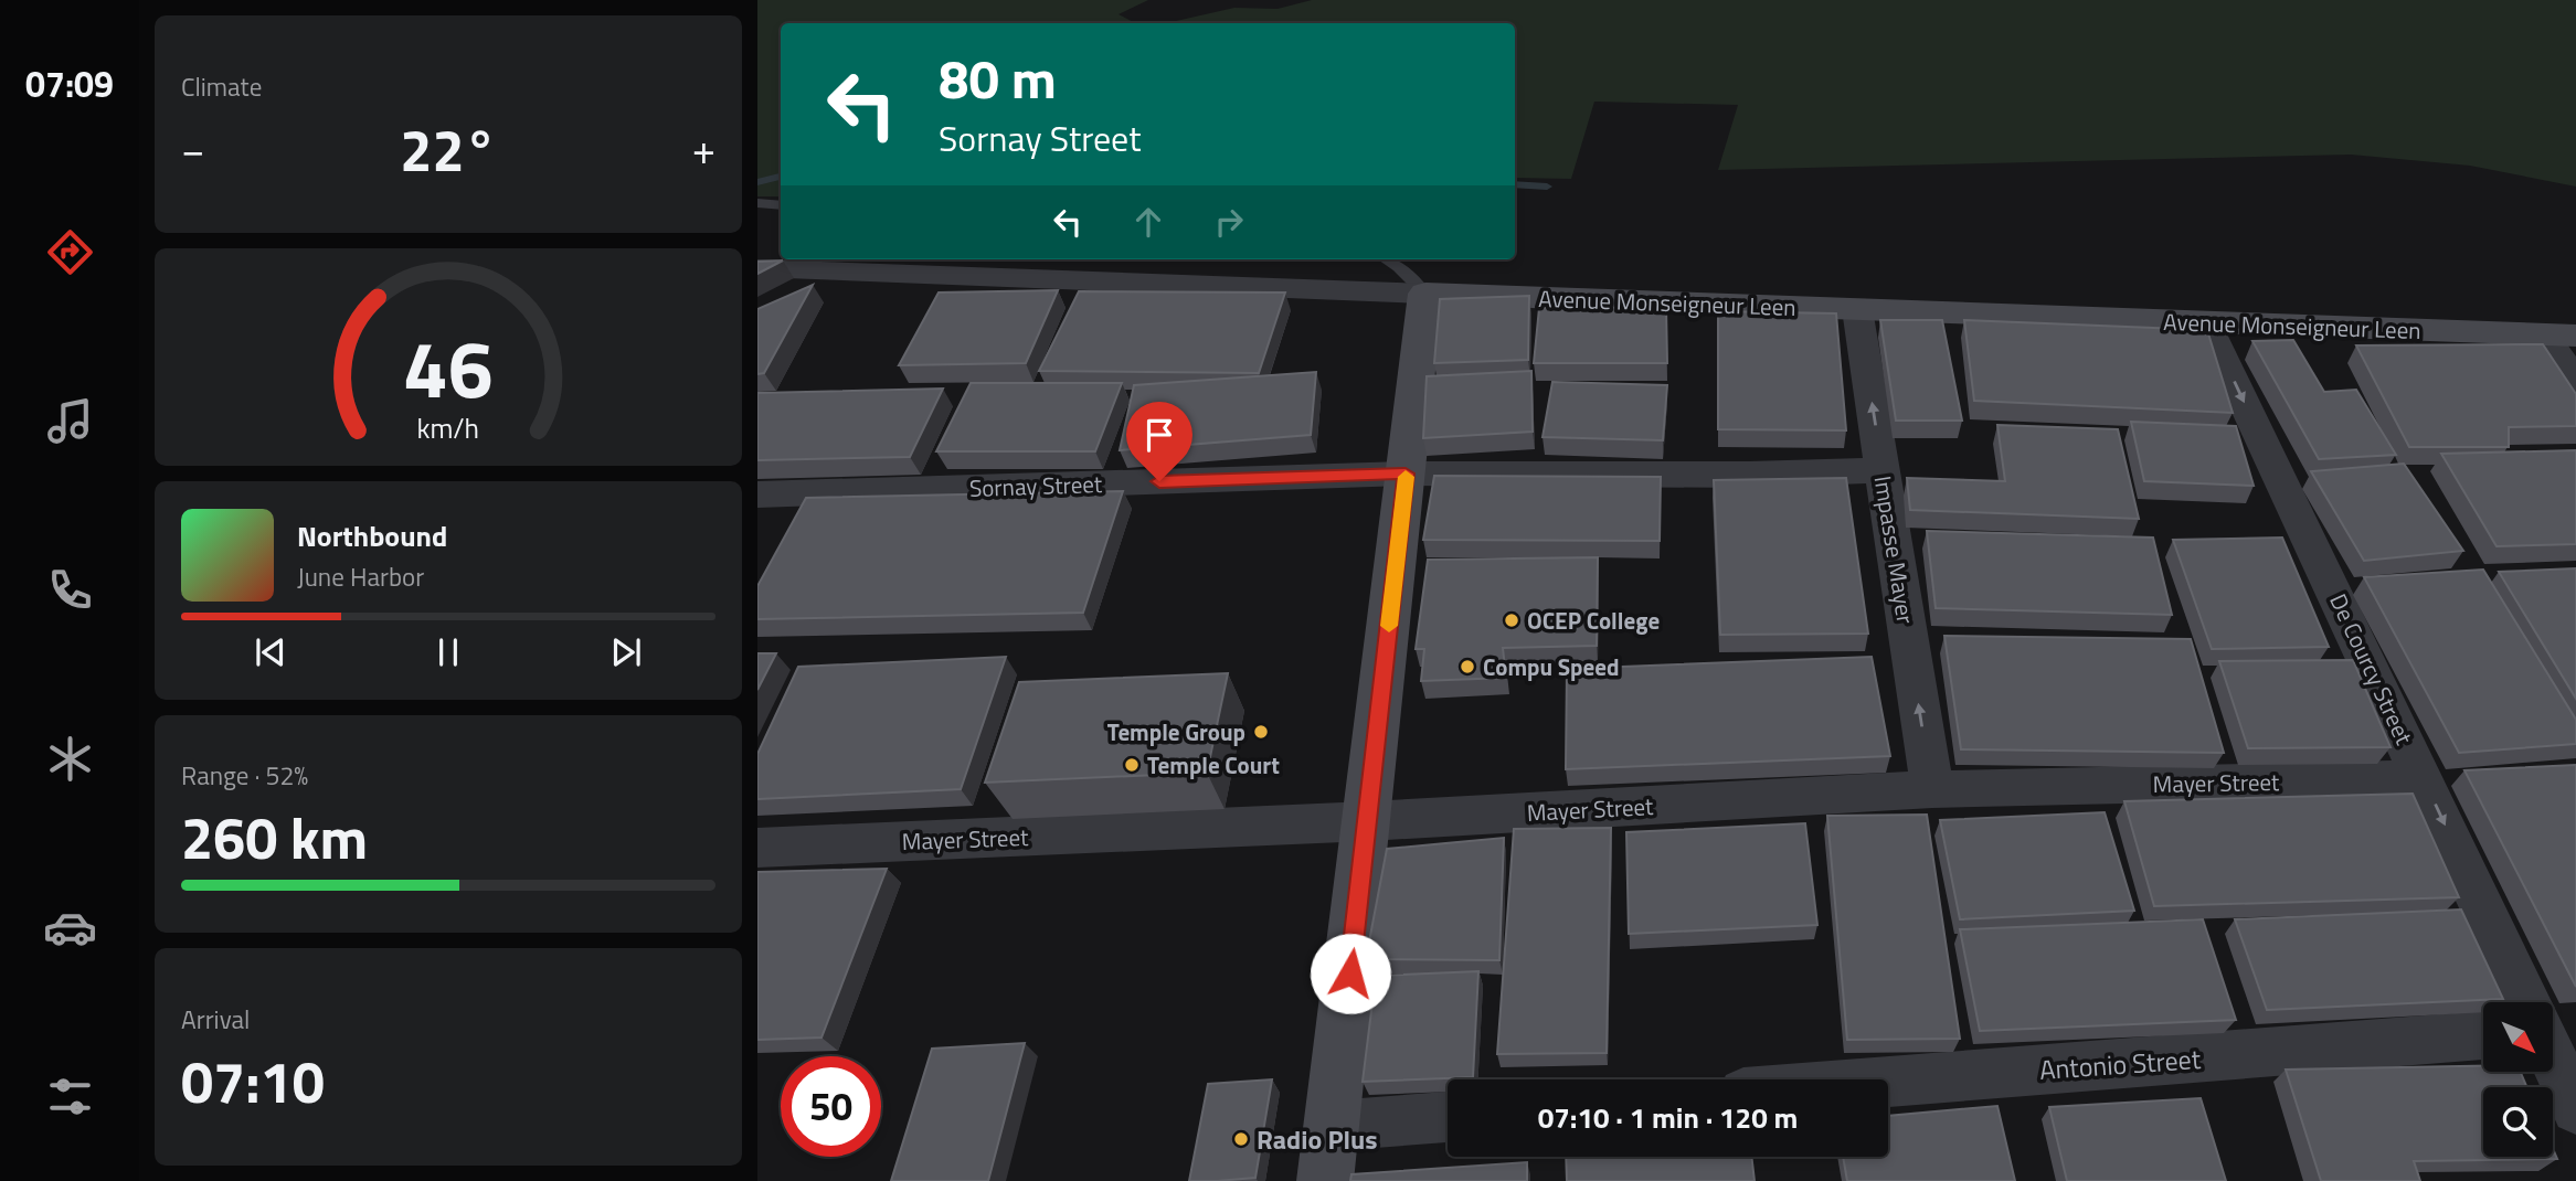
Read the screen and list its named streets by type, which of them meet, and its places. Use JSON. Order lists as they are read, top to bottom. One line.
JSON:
{"streets":{"main road":["Avenue Monseigneur Leen"],"street":["Sornay Street","Impasse Mayer","De Courcy Street","Mayer Street","Antonio Street"]},"crossings":[["Avenue Monseigneur Leen","Impasse Mayer"],["Avenue Monseigneur Leen","De Courcy Street"],["Sornay Street","Impasse Mayer"],["Impasse Mayer","Mayer Street"],["De Courcy Street","Mayer Street"]],"one_way":["Impasse Mayer","De Courcy Street"],"places":["OCEP College","Compu Speed","Temple Group","Temple Court","Radio Plus"],"north":"bottom right","page":{"tabs":"07:09","tile":["Climate",["Range · 52%","260 km"],["Arrival","07:10"]],"turn":["80 m","Sornay Street"],"heat":["−","22°","+"],"song":["Northbound","June Harbor"],"limit":"50","trip":"07:10 · 1 min · 120 m","gauge":["46","km/h"]}}
